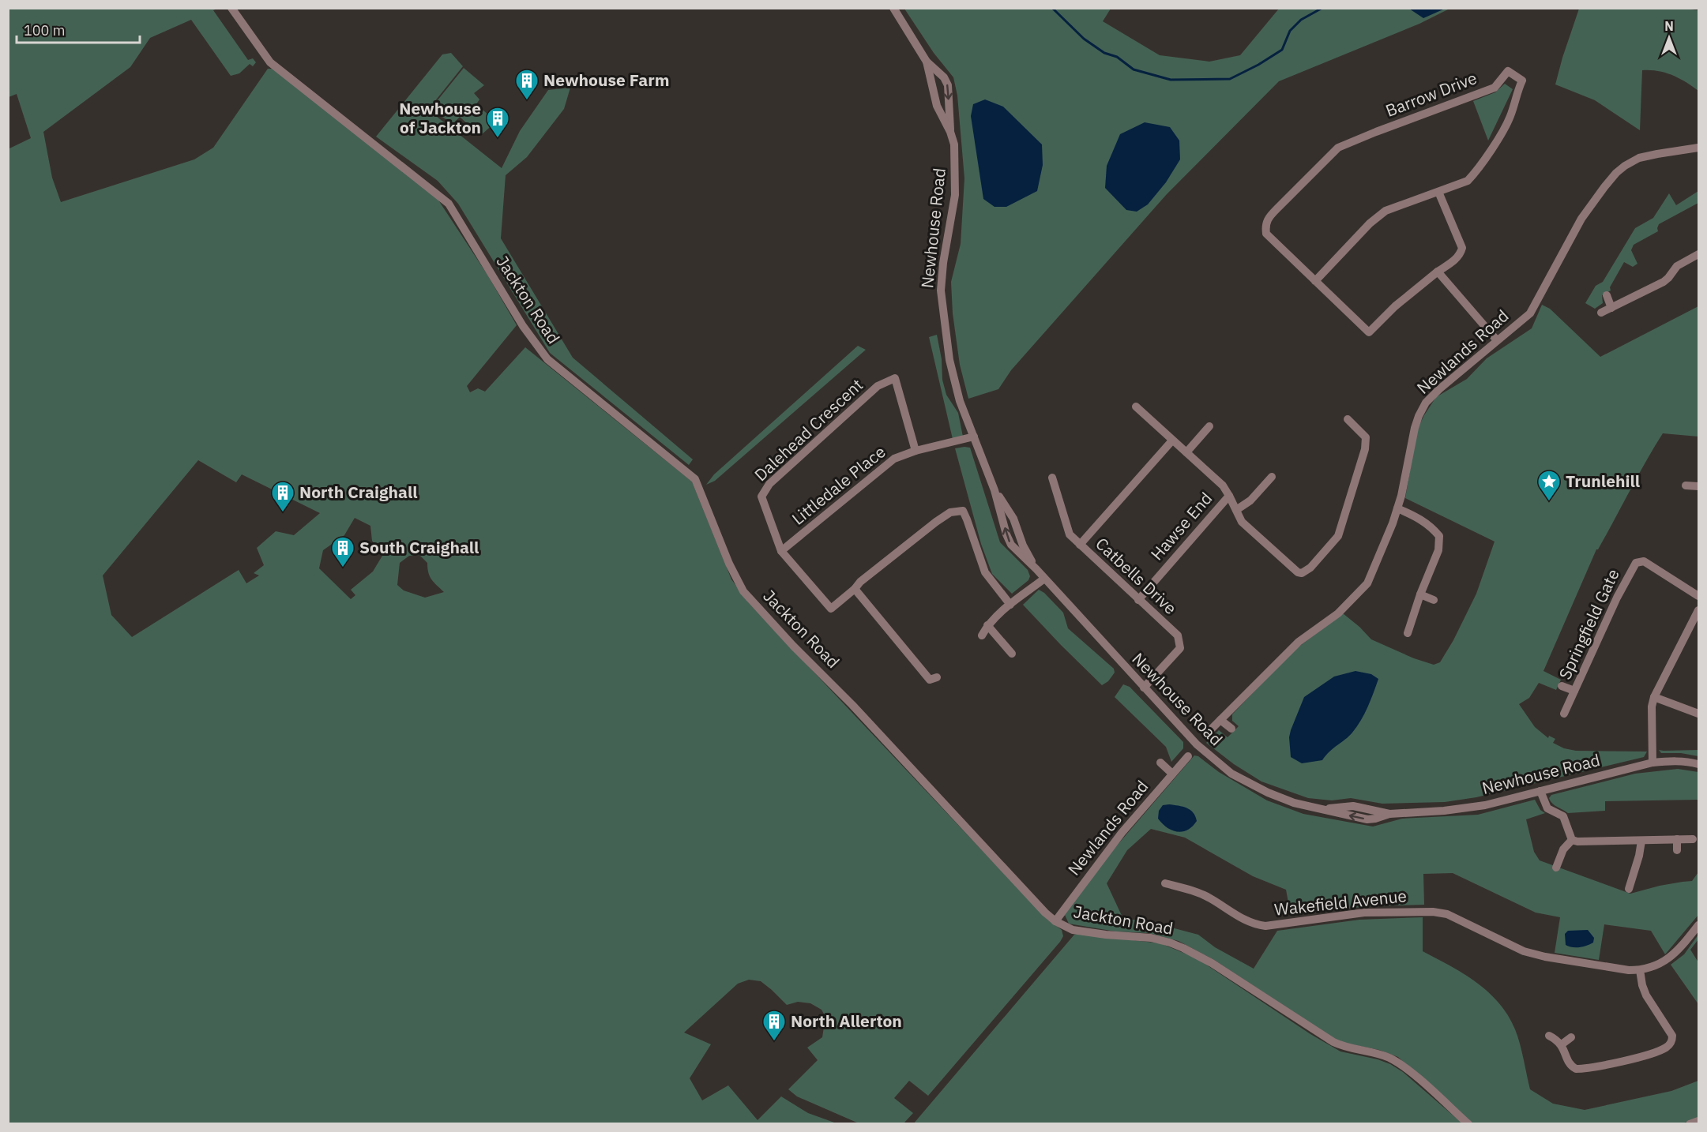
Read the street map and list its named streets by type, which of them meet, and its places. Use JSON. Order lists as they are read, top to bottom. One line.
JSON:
{"streets":{"street":["Barrow Drive","Newhouse Road","Jackton Road","Newlands Road","Dalehead Crescent","Littledale Place","Hawse End","Catbells Drive","Springfield Gate","Wakefield Avenue"]},"crossings":[["Newhouse Road","Littledale Place"],["Newhouse Road","Catbells Drive"],["Jackton Road","Newlands Road"],["Dalehead Crescent","Littledale Place"],["Hawse End","Catbells Drive"]],"places":{"building":["Newhouse Farm","Newhouse of Jackton","North Craighall","South Craighall","North Allerton"],"place":["Trunlehill"]},"scale_bar":"100 m","north":"top"}
